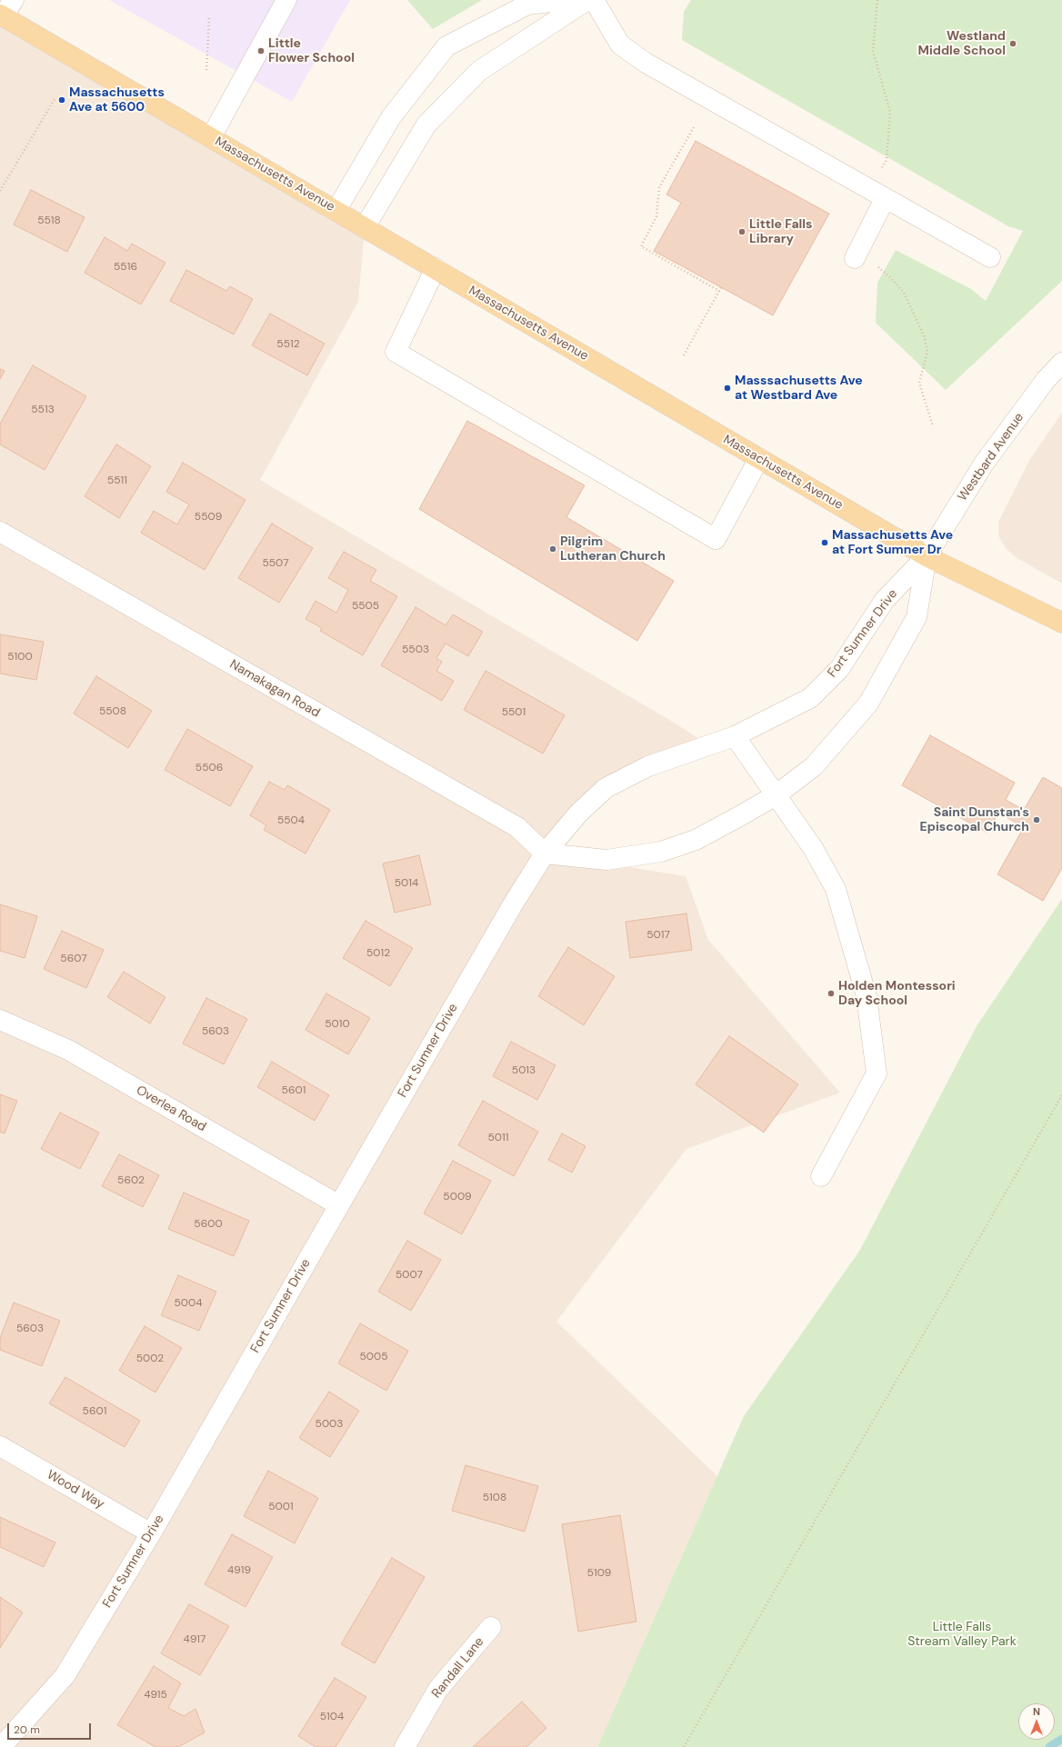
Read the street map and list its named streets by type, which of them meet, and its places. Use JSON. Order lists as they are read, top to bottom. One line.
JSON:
{"streets":{"main road":["Massachusetts Avenue"],"street":["Westbard Avenue","Fort Sumner Drive","Namakagan Road","Overlea Road","Wood Way","Randall Lane"]},"crossings":[["Massachusetts Avenue","Westbard Avenue"],["Massachusetts Avenue","Fort Sumner Drive"],["Westbard Avenue","Fort Sumner Drive"],["Fort Sumner Drive","Namakagan Road"],["Fort Sumner Drive","Overlea Road"],["Fort Sumner Drive","Wood Way"]],"parks":["Little Falls Stream Valley Park"],"places":["Westland Middle School","Little Flower School","Massachusetts Ave at 5600","Little Falls Library","Masssachusetts Ave at Westbard Ave","Massachusetts Ave at Fort Sumner Dr","Pilgrim Lutheran Church","Saint Dunstan's Episcopal Church","Holden Montessori Day School"],"house_numbers":["5518","5516","5512","5513","5511","5509","5507","5505","5503","5100","5508","5501","5506","5504","5014","5017","5012","5607","5010","5603","5013","5601","5011","5602","5009","5600","5007","5004","5603","5005","5002","5601","5003","5108","5001","4919","5109","4917","4915","5104"],"scale_bar":"20 m","north":"top"}
